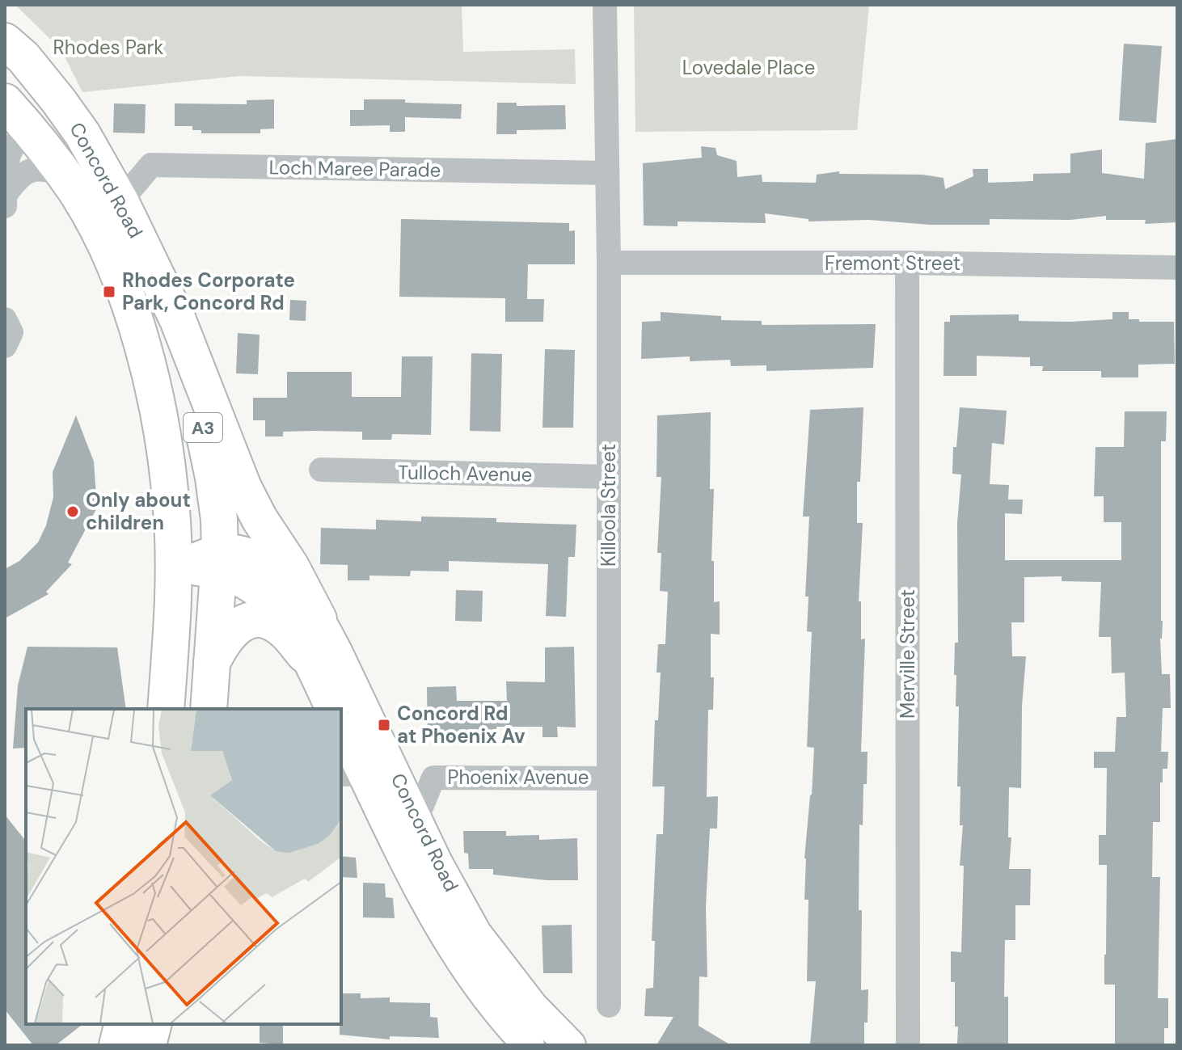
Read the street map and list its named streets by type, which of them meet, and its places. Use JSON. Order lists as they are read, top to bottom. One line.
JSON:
{"streets":{"highway":["Concord Road","A3"],"street":["Loch Maree Parade","Fremont Street","Tulloch Avenue","Killoola Street","Merville Street","Phoenix Avenue"]},"crossings":[["Loch Maree Parade","Concord Road"],["Loch Maree Parade","Killoola Street"],["Concord Road","A3"],["Concord Road","Phoenix Avenue"],["Fremont Street","Killoola Street"],["Fremont Street","Merville Street"],["Tulloch Avenue","Killoola Street"],["Killoola Street","Phoenix Avenue"]],"parks":["Rhodes Park","Lovedale Place"],"places":{"transit":["Rhodes Corporate Park, Concord Rd","Concord Rd at Phoenix Av"],"other":["Only about children"]}}
